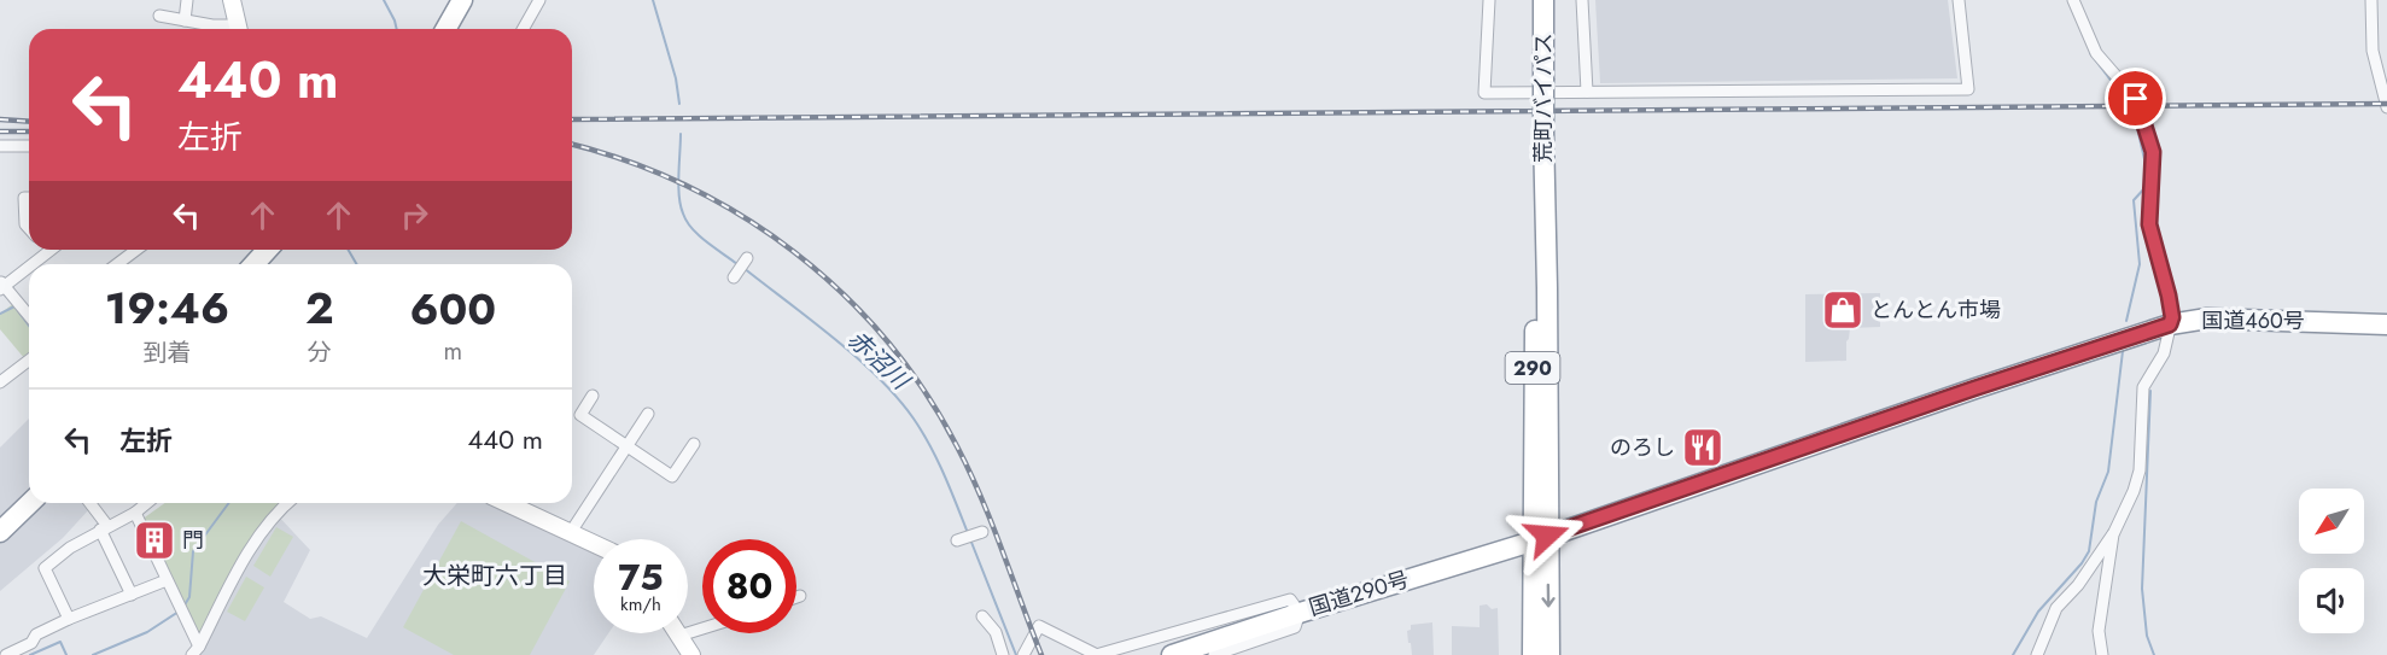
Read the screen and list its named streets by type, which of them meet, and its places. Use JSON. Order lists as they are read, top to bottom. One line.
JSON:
{"streets":{"highway":["荒町バイパス","国道460号","290","国道290号"]},"crossings":[["荒町バイパス","国道460号"],["荒町バイパス","国道290号"],["国道460号","国道290号"]],"districts":["大栄町六丁目"],"water":["赤沼川"],"places":{"shop":["とんとん市場"],"restaurant":["のろし"],"building":["門"]},"north":"bottom left","page":{"turn":["440 m","左折"],"eta":["19:46","到着","2","分","600","m"],"list":[{"name":"左折","value":"440 m"}],"speed":"75 km/h","limit":"80"}}
